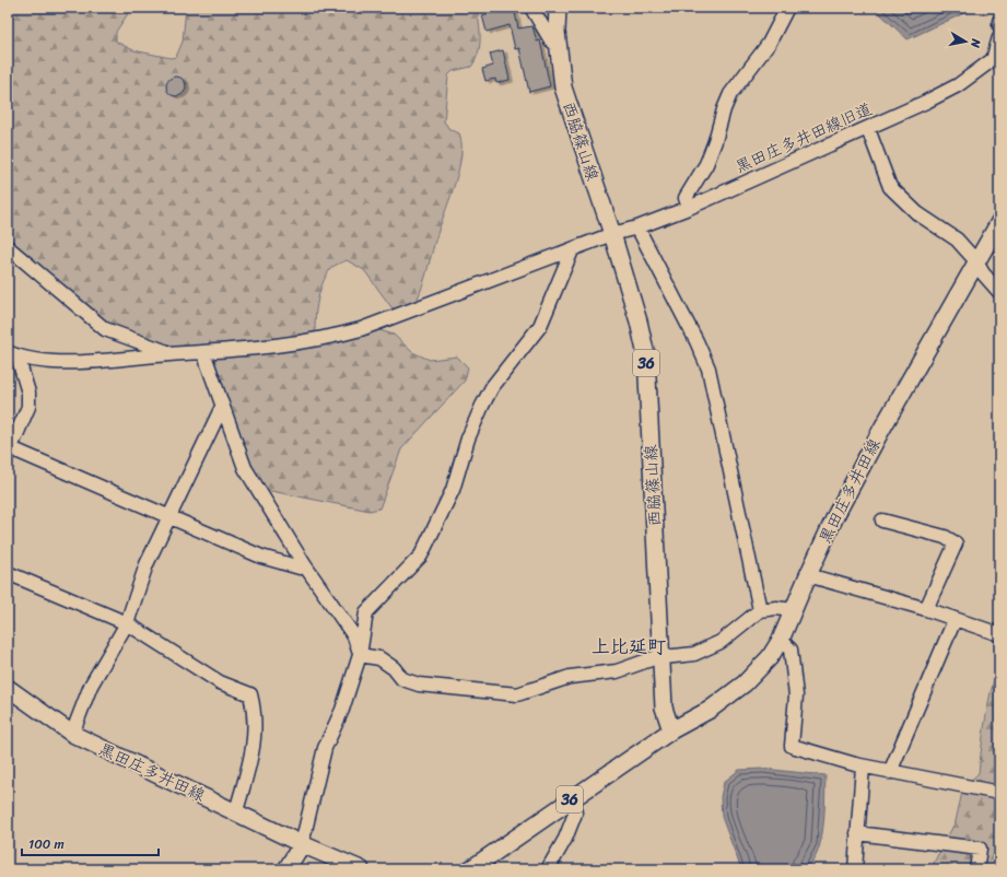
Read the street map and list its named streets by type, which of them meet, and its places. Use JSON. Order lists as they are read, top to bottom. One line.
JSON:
{"streets":{"main road":["西脇篠山線","36","黒田庄多井田線"],"street":["黒田庄多井田線旧道"]},"crossings":[["黒田庄多井田線旧道","西脇篠山線"],["西脇篠山線","36"],["西脇篠山線","黒田庄多井田線"],["36","黒田庄多井田線"]],"districts":["上比延町"],"scale_bar":"100 m","north":"right"}
